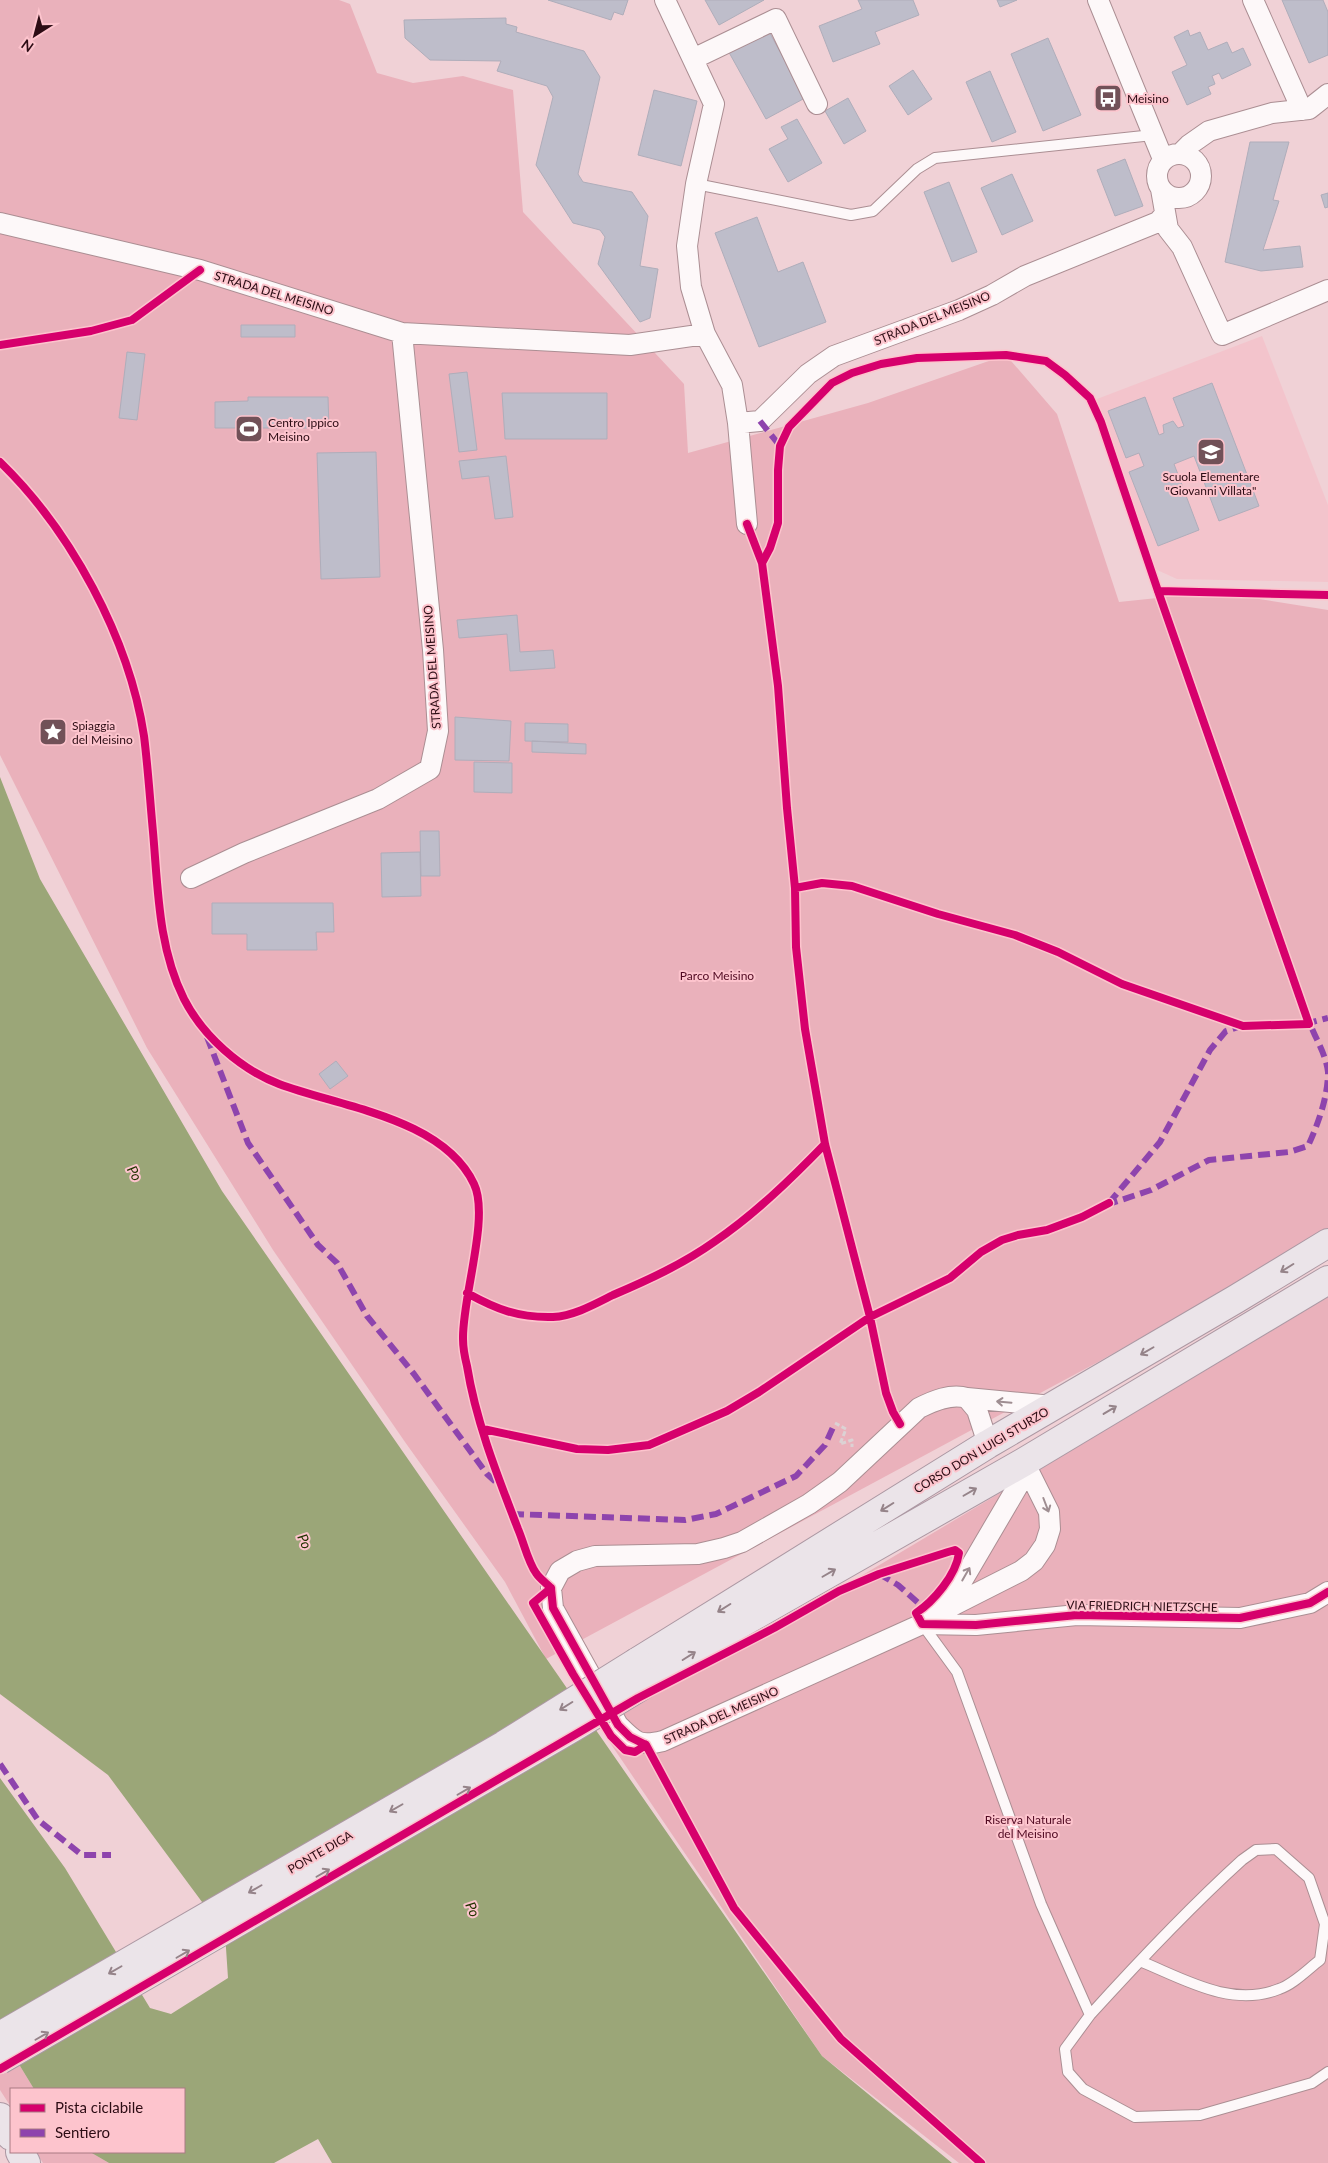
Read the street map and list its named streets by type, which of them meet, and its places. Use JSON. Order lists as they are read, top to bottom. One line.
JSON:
{"streets":{"main road":["CORSO DON LUIGI STURZO","PONTE DIGA"],"street":["STRADA DEL MEISINO","VIA FRIEDRICH NIETZSCHE"]},"crossings":[["STRADA DEL MEISINO","CORSO DON LUIGI STURZO"],["STRADA DEL MEISINO","VIA FRIEDRICH NIETZSCHE"],["CORSO DON LUIGI STURZO","PONTE DIGA"]],"water":["Po"],"parks":["Parco Meisino","Riserva Naturale del Meisino"],"places":{"bus stop":["Meisino"],"sports":["Centro Ippico Meisino"],"school or university":["Scuola Elementare \"Giovanni Villata\""],"place":["Spiaggia del Meisino"]},"legend":["Pista ciclabile","Sentiero"],"north":"bottom left"}
